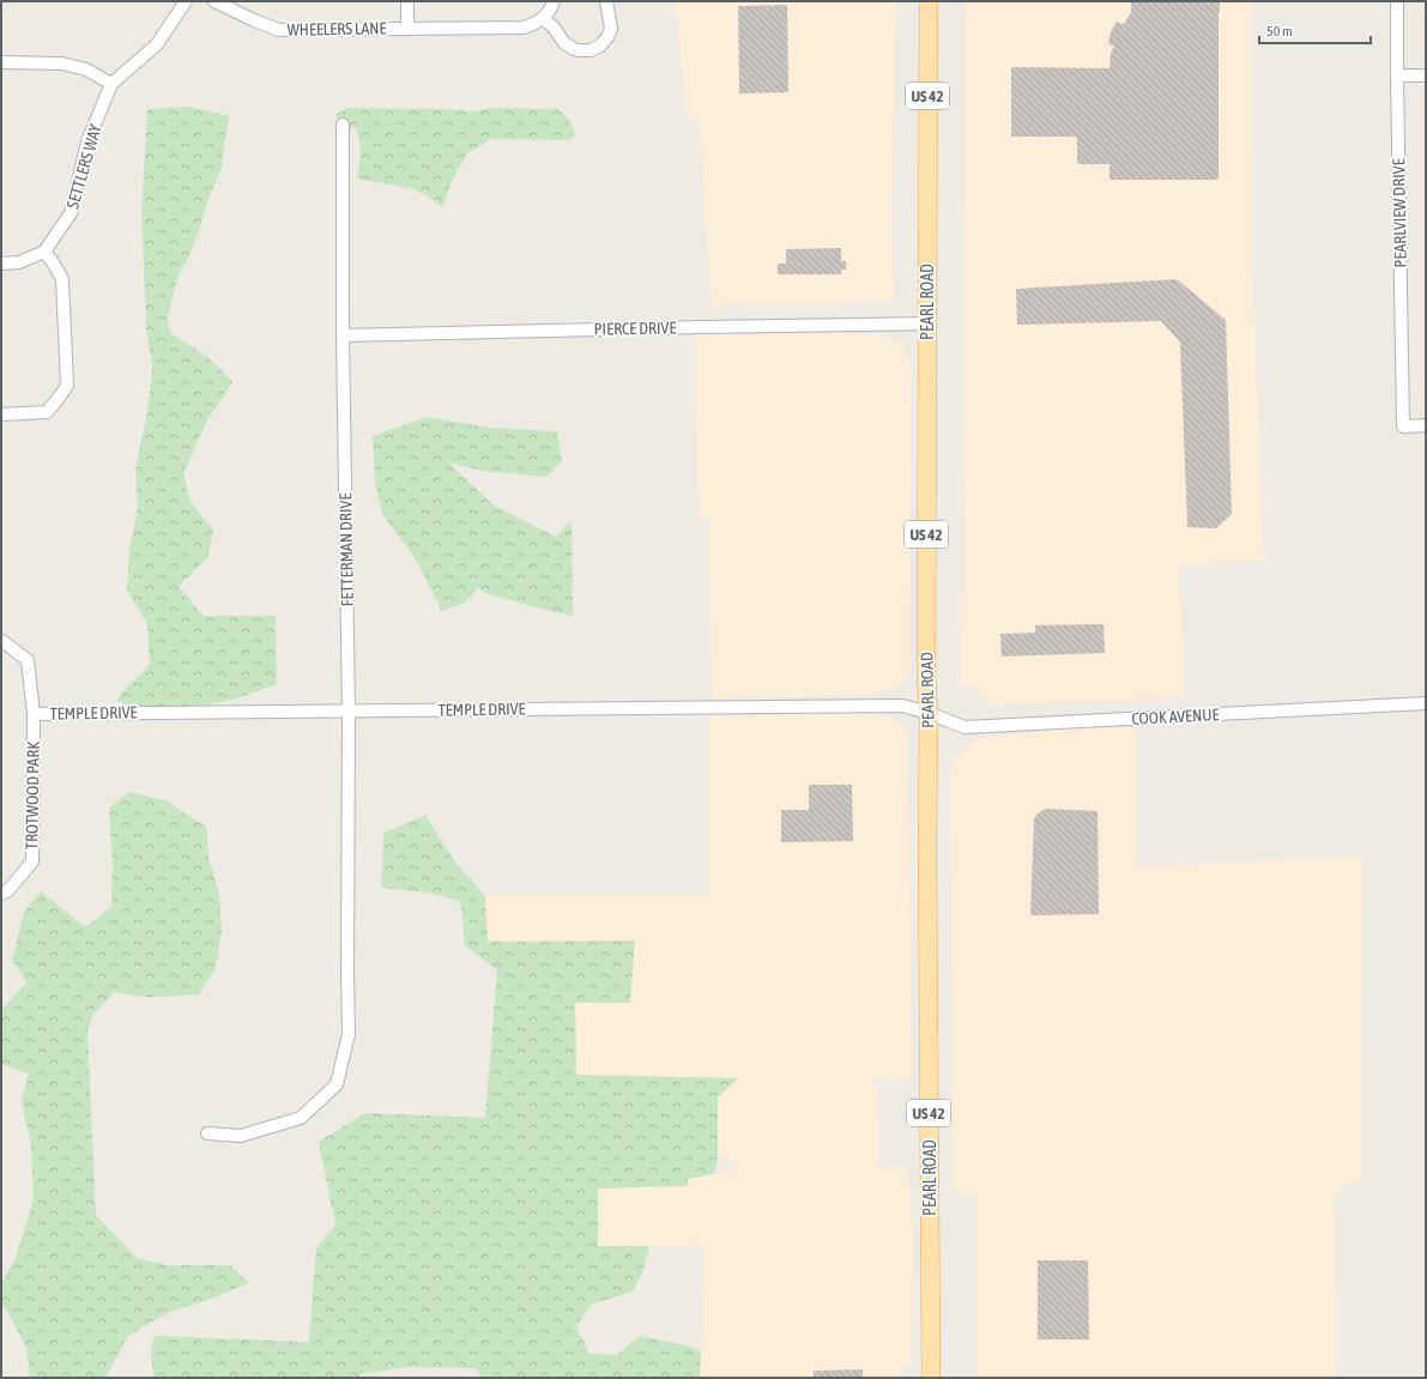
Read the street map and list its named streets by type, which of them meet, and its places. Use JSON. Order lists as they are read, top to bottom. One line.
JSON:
{"streets":{"main road":["US 42","PEARL ROAD"],"street":["WHEELERS LANE","SETTLERS WAY","PEARLVIEW DRIVE","PIERCE DRIVE","FETTERMAN DRIVE","TEMPLE DRIVE","COOK AVENUE","TROTWOOD PARK"]},"crossings":[["PEARL ROAD","PIERCE DRIVE"],["PEARL ROAD","TEMPLE DRIVE"],["PEARL ROAD","COOK AVENUE"],["PIERCE DRIVE","FETTERMAN DRIVE"],["FETTERMAN DRIVE","TEMPLE DRIVE"],["TEMPLE DRIVE","COOK AVENUE"],["TEMPLE DRIVE","TROTWOOD PARK"]],"scale_bar":"50 m"}
